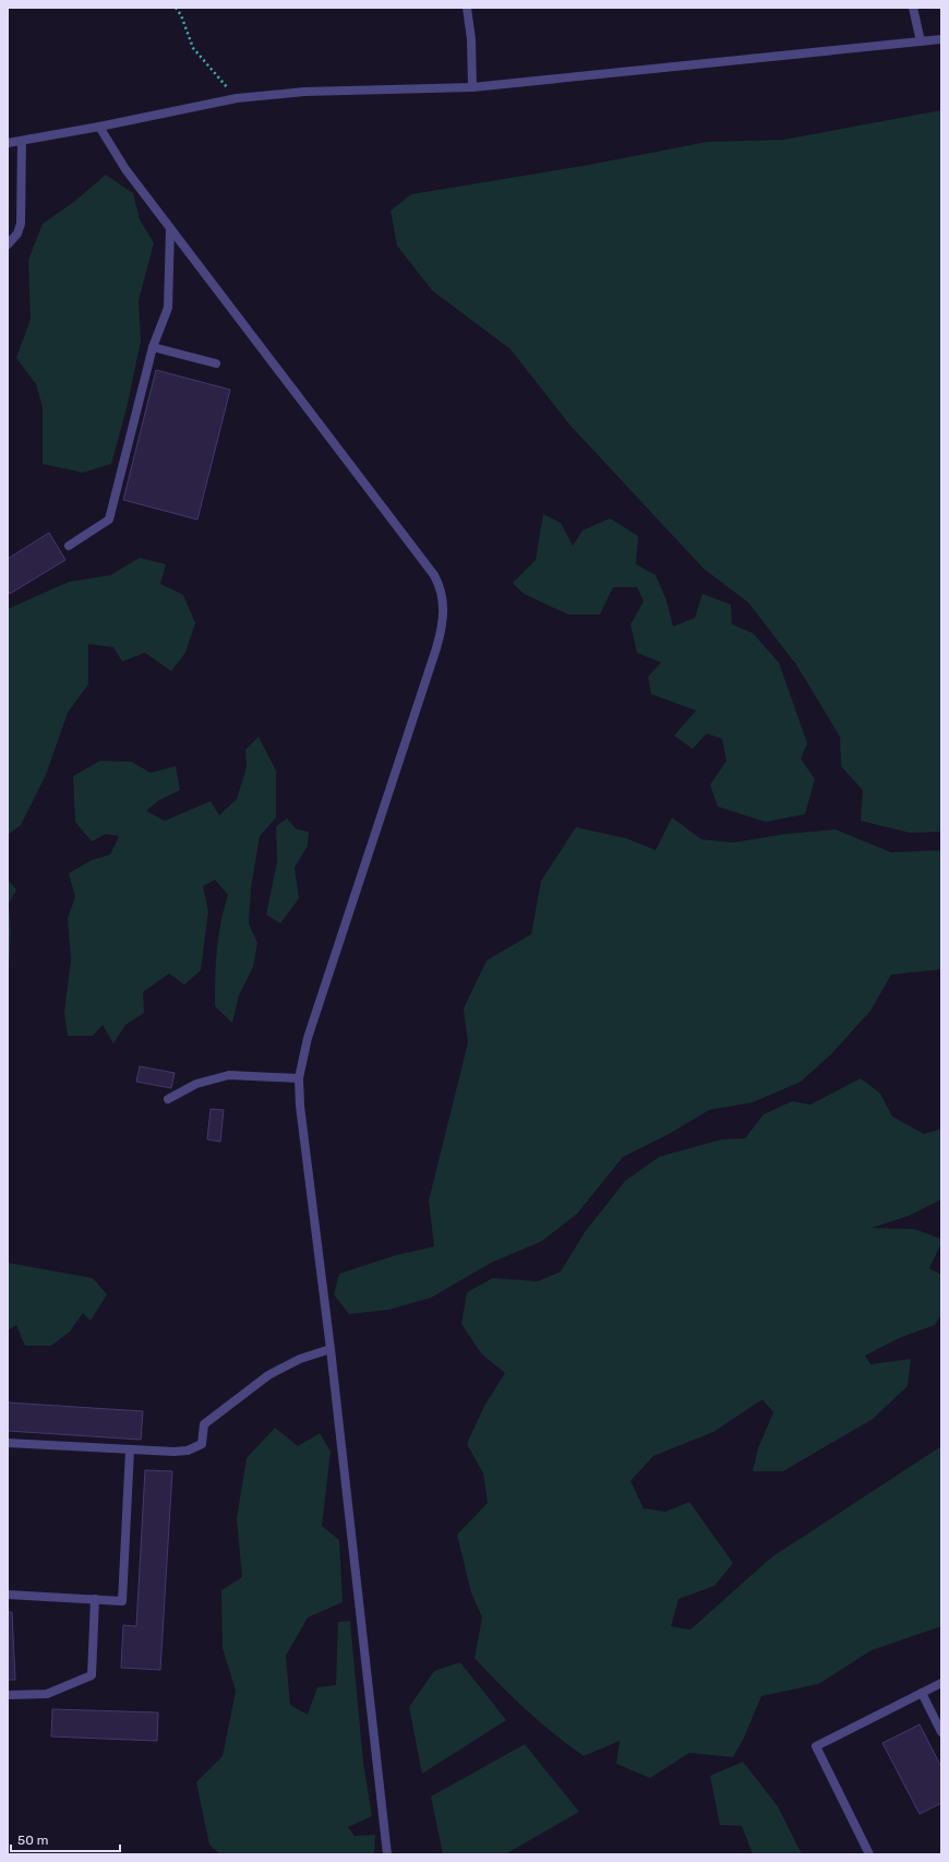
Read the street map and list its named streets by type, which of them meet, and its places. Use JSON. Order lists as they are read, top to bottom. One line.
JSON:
{"scale_bar":"50 m"}
